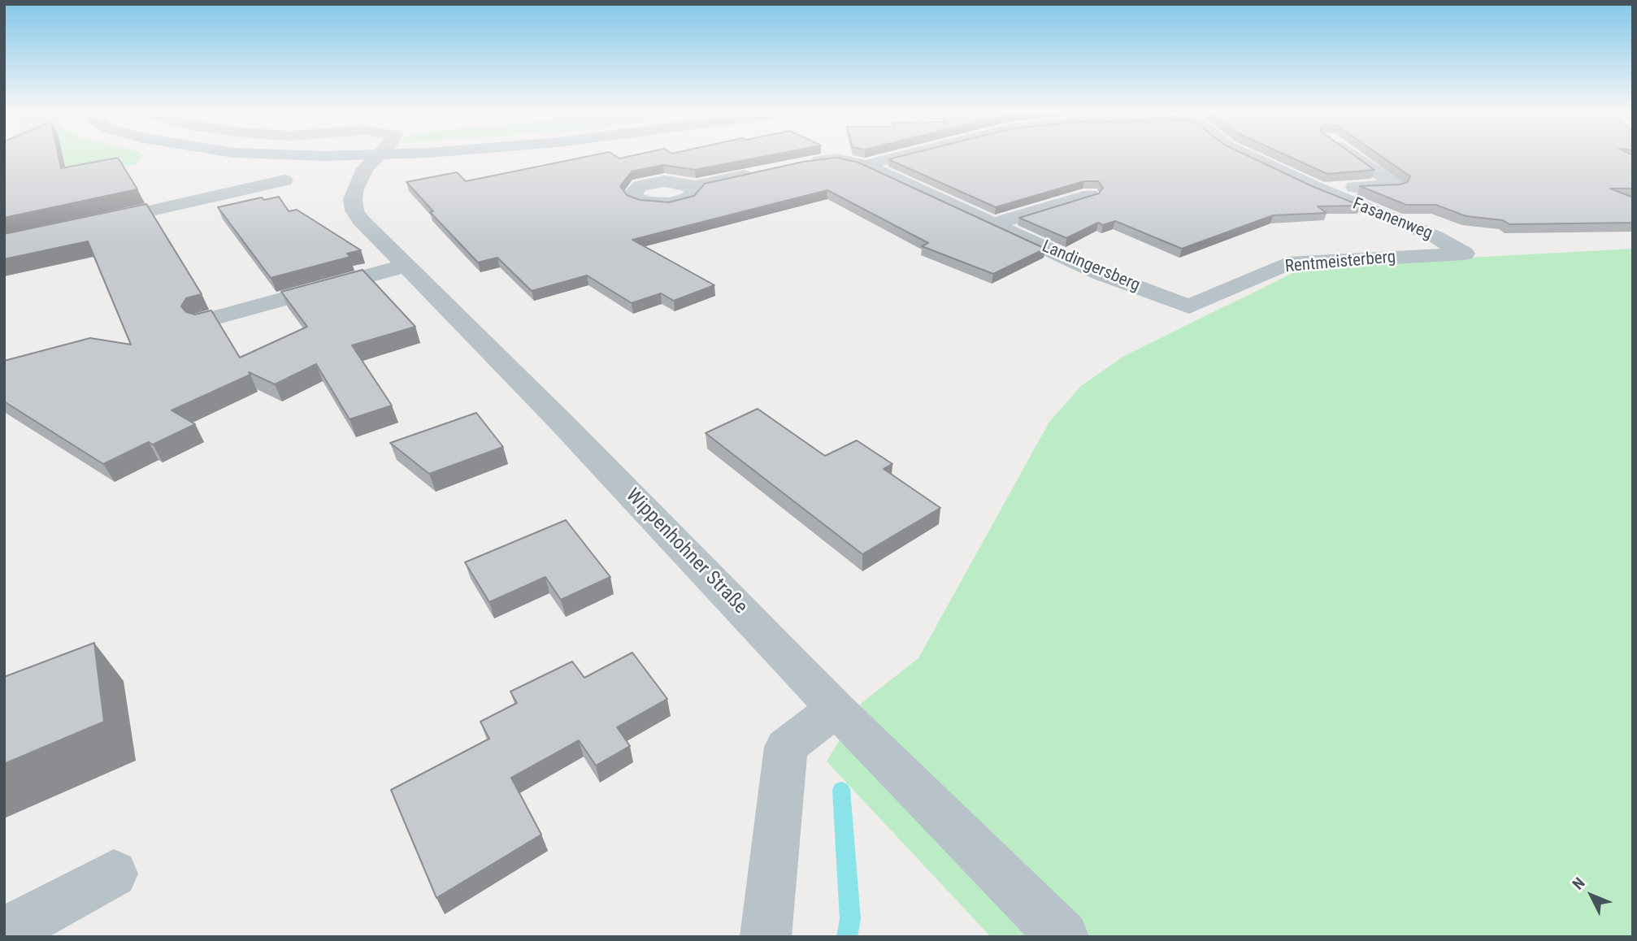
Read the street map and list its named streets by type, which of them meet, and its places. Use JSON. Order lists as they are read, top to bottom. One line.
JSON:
{"streets":{"street":["Fasanenweg","Rentmeisterberg","Landingersberg","Wippenhohner Straße"]},"crossings":[["Fasanenweg","Rentmeisterberg"],["Rentmeisterberg","Landingersberg"]],"north":"top left"}
